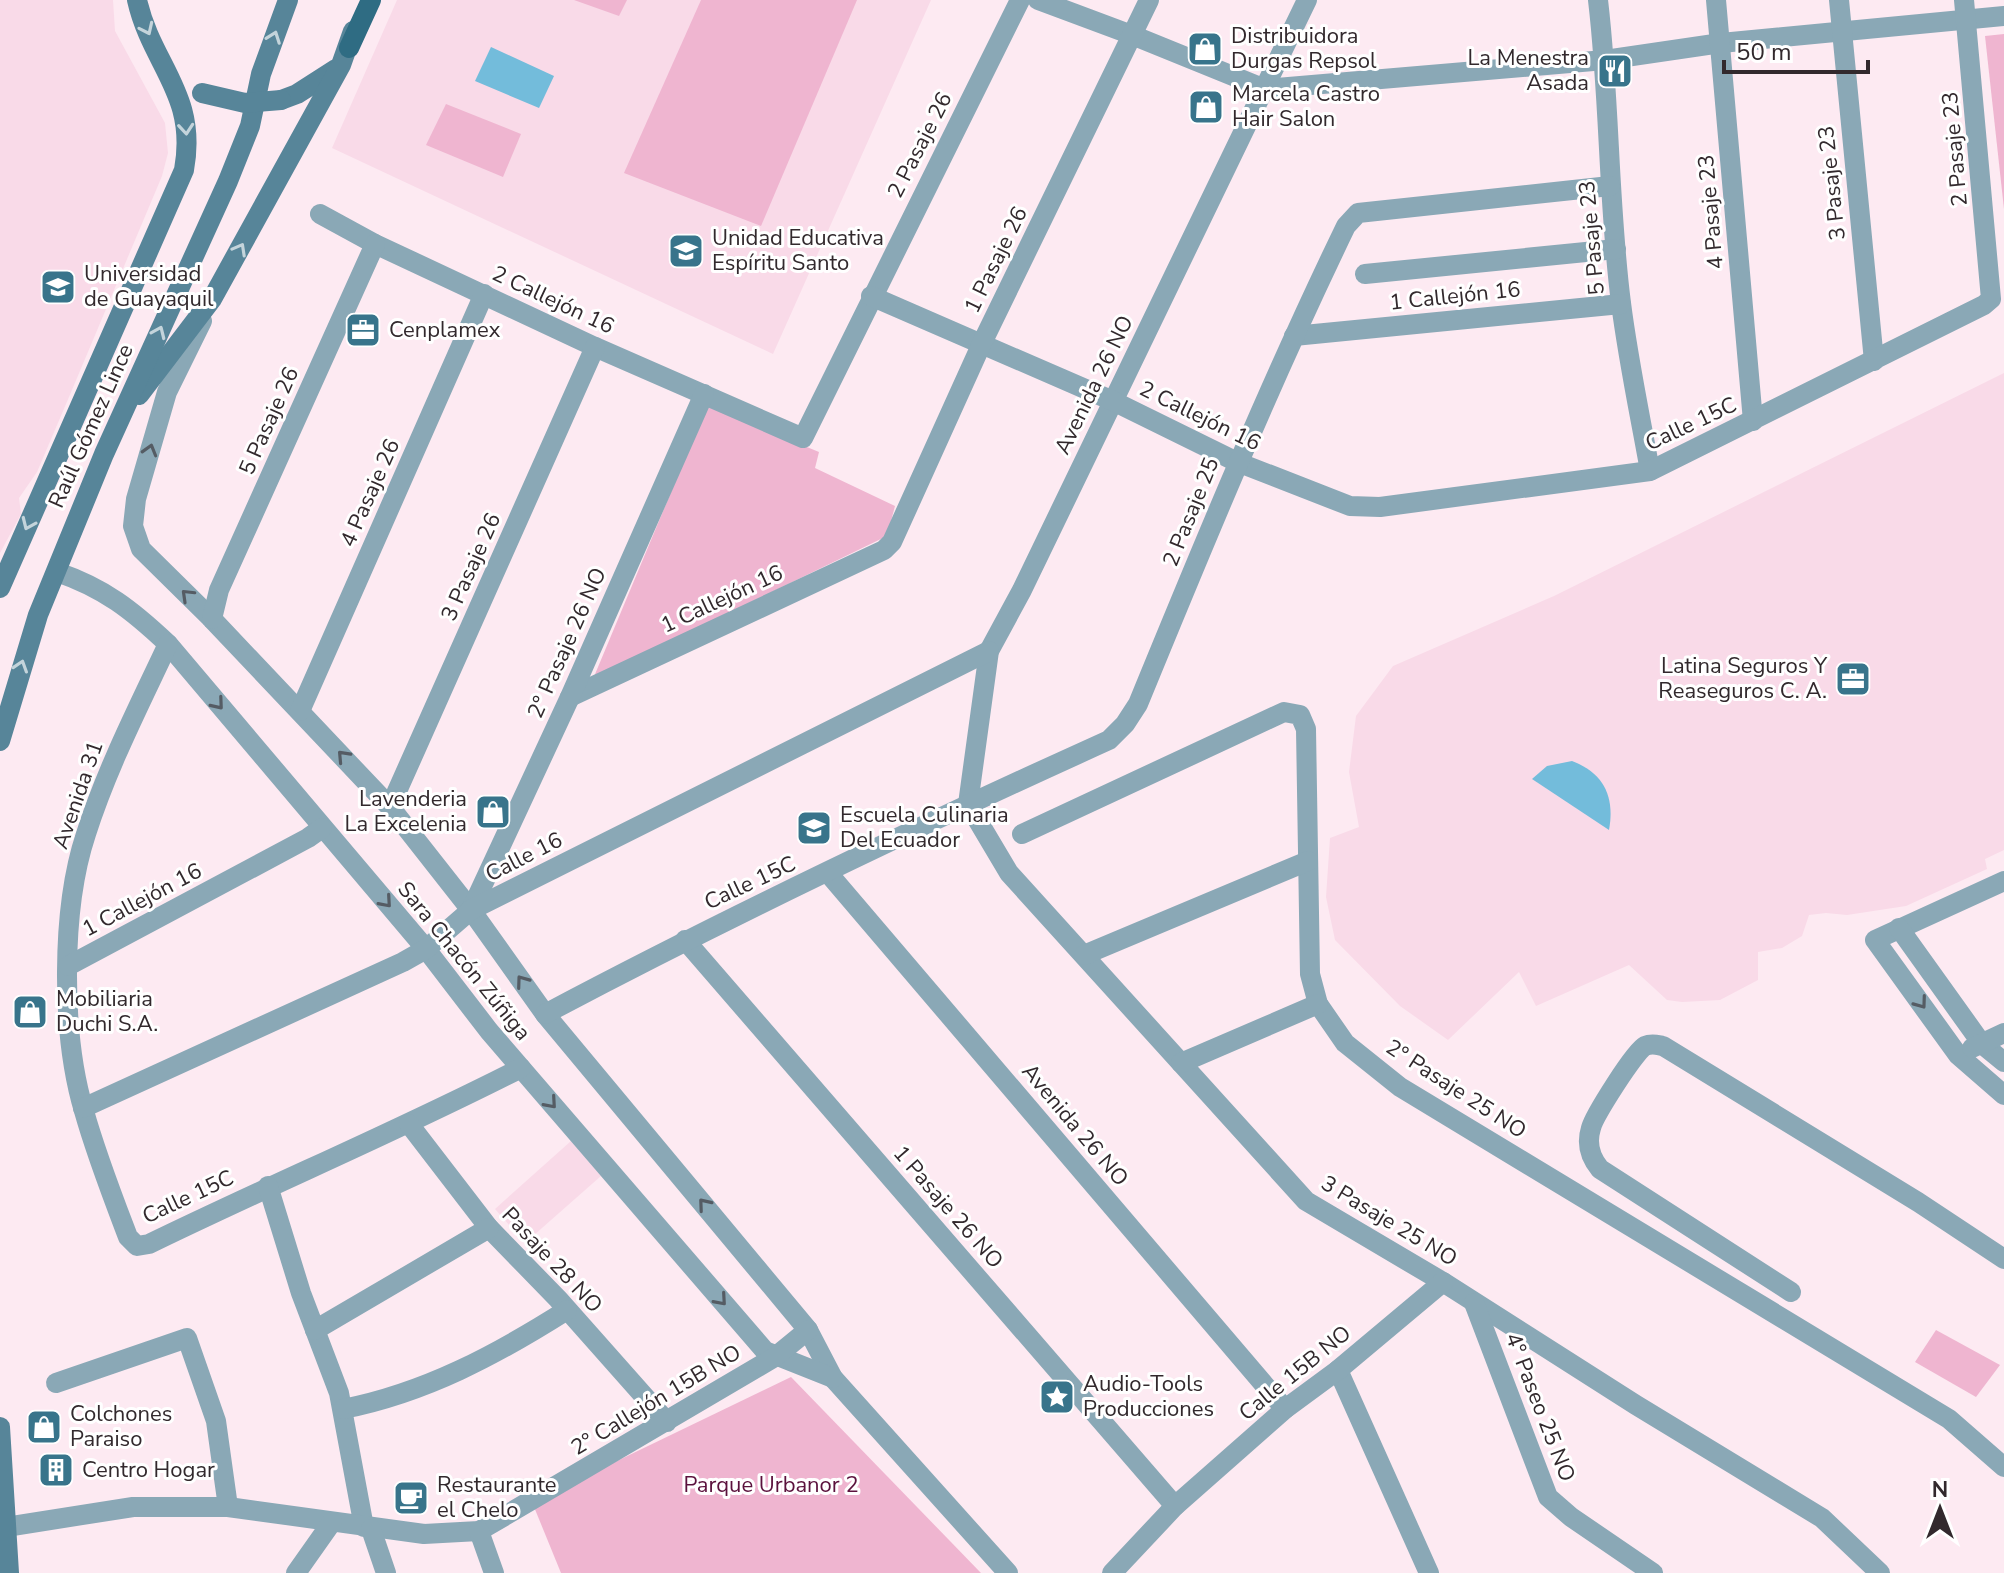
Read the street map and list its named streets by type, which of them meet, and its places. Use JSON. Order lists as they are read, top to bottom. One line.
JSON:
{"streets":{"main road":["Raúl Gómez Lince"],"street":["2 Pasaje 26","2 Pasaje 23","3 Pasaje 23","4 Pasaje 23","5 Pasaje 23","1 Pasaje 26","1 Callejón 16","2 Callejón 16","Avenida 26 NO","5 Pasaje 26","Calle 15C","4 Pasaje 26","2 Pasaje 25","3 Pasaje 26","2° Pasaje 26 NO","Avenida 31","Calle 16","Sara Chacón Zúñiga","2° Pasaje 25 NO","1 Pasaje 26 NO","3 Pasaje 25 NO","Pasaje 28 NO","Calle 15B NO","2° Callejón 15B NO","4° Paseo 25 NO"]},"crossings":[["2 Pasaje 26","2 Callejón 16"],["2 Pasaje 23","Calle 15C"],["3 Pasaje 23","Calle 15C"],["4 Pasaje 23","Calle 15C"],["5 Pasaje 23","1 Callejón 16"],["5 Pasaje 23","Calle 15C"],["5 Pasaje 23","2 Pasaje 25"],["1 Pasaje 26","1 Callejón 16"],["1 Pasaje 26","2 Callejón 16"],["1 Callejón 16","2 Pasaje 25"],["1 Callejón 16","2° Pasaje 26 NO"],["1 Callejón 16","Avenida 31"],["1 Callejón 16","Sara Chacón Zúñiga"],["2 Callejón 16","Avenida 26 NO"],["2 Callejón 16","5 Pasaje 26"],["2 Callejón 16","Calle 15C"],["2 Callejón 16","4 Pasaje 26"],["2 Callejón 16","2 Pasaje 25"],["2 Callejón 16","3 Pasaje 26"],["2 Callejón 16","2° Pasaje 26 NO"],["Avenida 26 NO","Calle 15C"],["Avenida 26 NO","Calle 16"],["Avenida 26 NO","3 Pasaje 25 NO"],["Avenida 26 NO","Calle 15B NO"],["5 Pasaje 26","Sara Chacón Zúñiga"],["Calle 15C","2 Pasaje 25"],["Calle 15C","Avenida 31"],["Calle 15C","Sara Chacón Zúñiga"],["Calle 15C","1 Pasaje 26 NO"],["Calle 15C","3 Pasaje 25 NO"],["Calle 15C","Pasaje 28 NO"],["Raúl Gómez Lince","Sara Chacón Zúñiga"],["4 Pasaje 26","Sara Chacón Zúñiga"],["3 Pasaje 26","Sara Chacón Zúñiga"],["2° Pasaje 26 NO","Calle 16"],["2° Pasaje 26 NO","Sara Chacón Zúñiga"],["Avenida 31","Calle 16"],["Avenida 31","Sara Chacón Zúñiga"],["Calle 16","Sara Chacón Zúñiga"],["Sara Chacón Zúñiga","2° Callejón 15B NO"],["1 Pasaje 26 NO","Calle 15B NO"],["3 Pasaje 25 NO","Calle 15B NO"],["3 Pasaje 25 NO","4° Paseo 25 NO"],["Pasaje 28 NO","2° Callejón 15B NO"]],"parks":["Parque Urbanor 2"],"places":{"shop":["Distribuidora Durgas Repsol","Marcela Castro Hair Salon","Lavenderia La Excelenia","Mobiliaria Duchi S.A.","Colchones Paraiso"],"restaurant":["La Menestra Asada"],"school or university":["Unidad Educativa Espíritu Santo","Universidad de Guayaquil","Escuela Culinaria Del Ecuador"],"office":["Cenplamex","Latina Seguros Y Reaseguros C. A."],"place":["Audio-Tools Producciones"],"building":["Centro Hogar"],"cafe":["Restaurante el Chelo"]},"scale_bar":"50 m","north":"top"}
